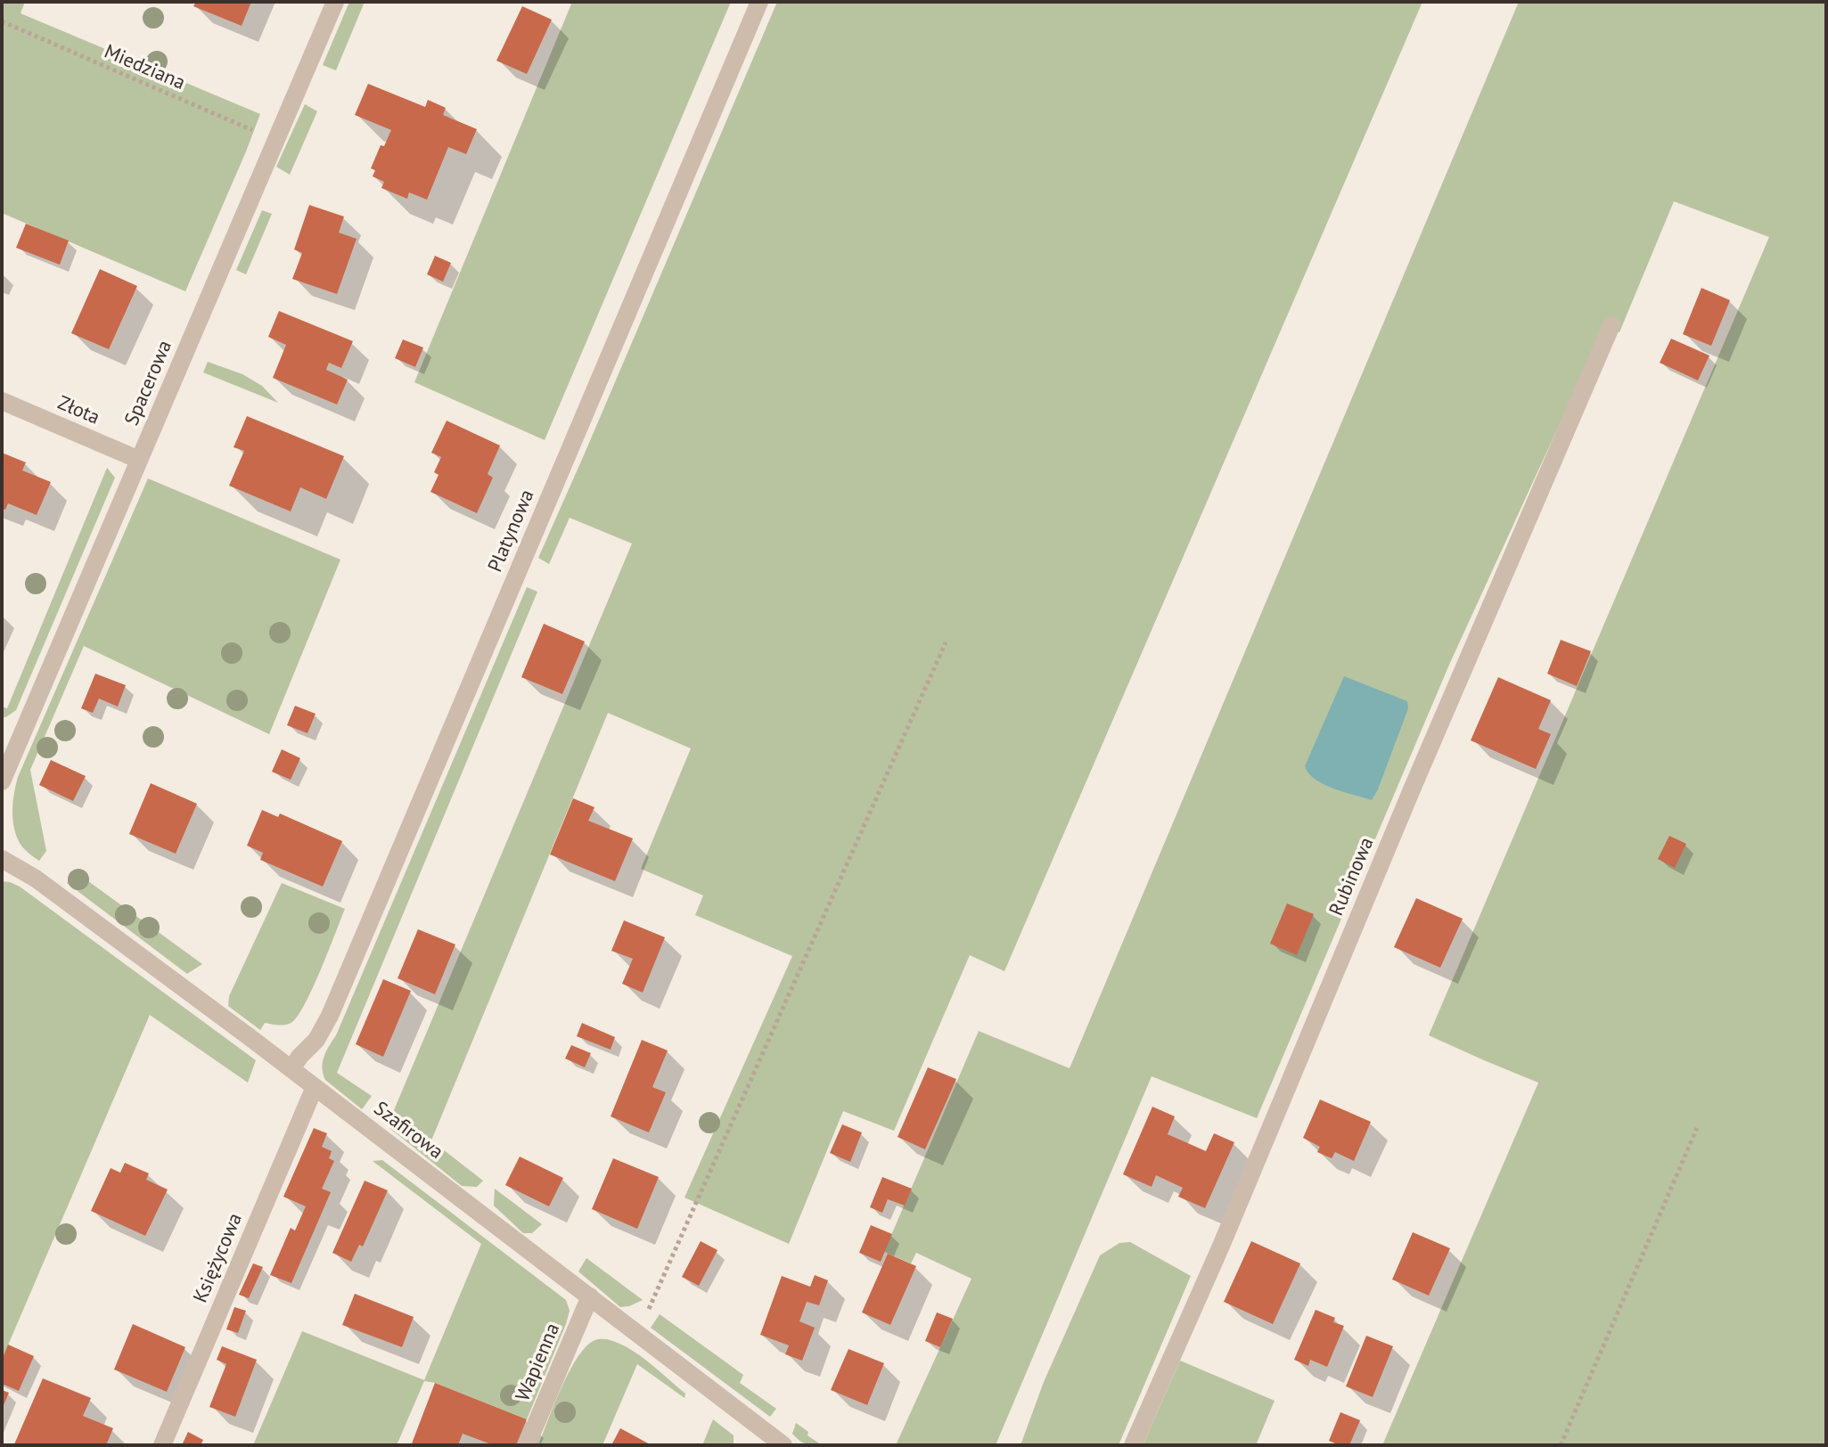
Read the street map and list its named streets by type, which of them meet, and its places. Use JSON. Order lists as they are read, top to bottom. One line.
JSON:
{"streets":{"street":["Spacerowa","Złota","Platynowa","Rubinowa","Szafirowa","Księżycowa","Wapienna"],"path":["Miedziana"]},"crossings":[["Miedziana","Spacerowa"],["Spacerowa","Złota"],["Platynowa","Szafirowa"],["Szafirowa","Księżycowa"],["Szafirowa","Wapienna"]]}
